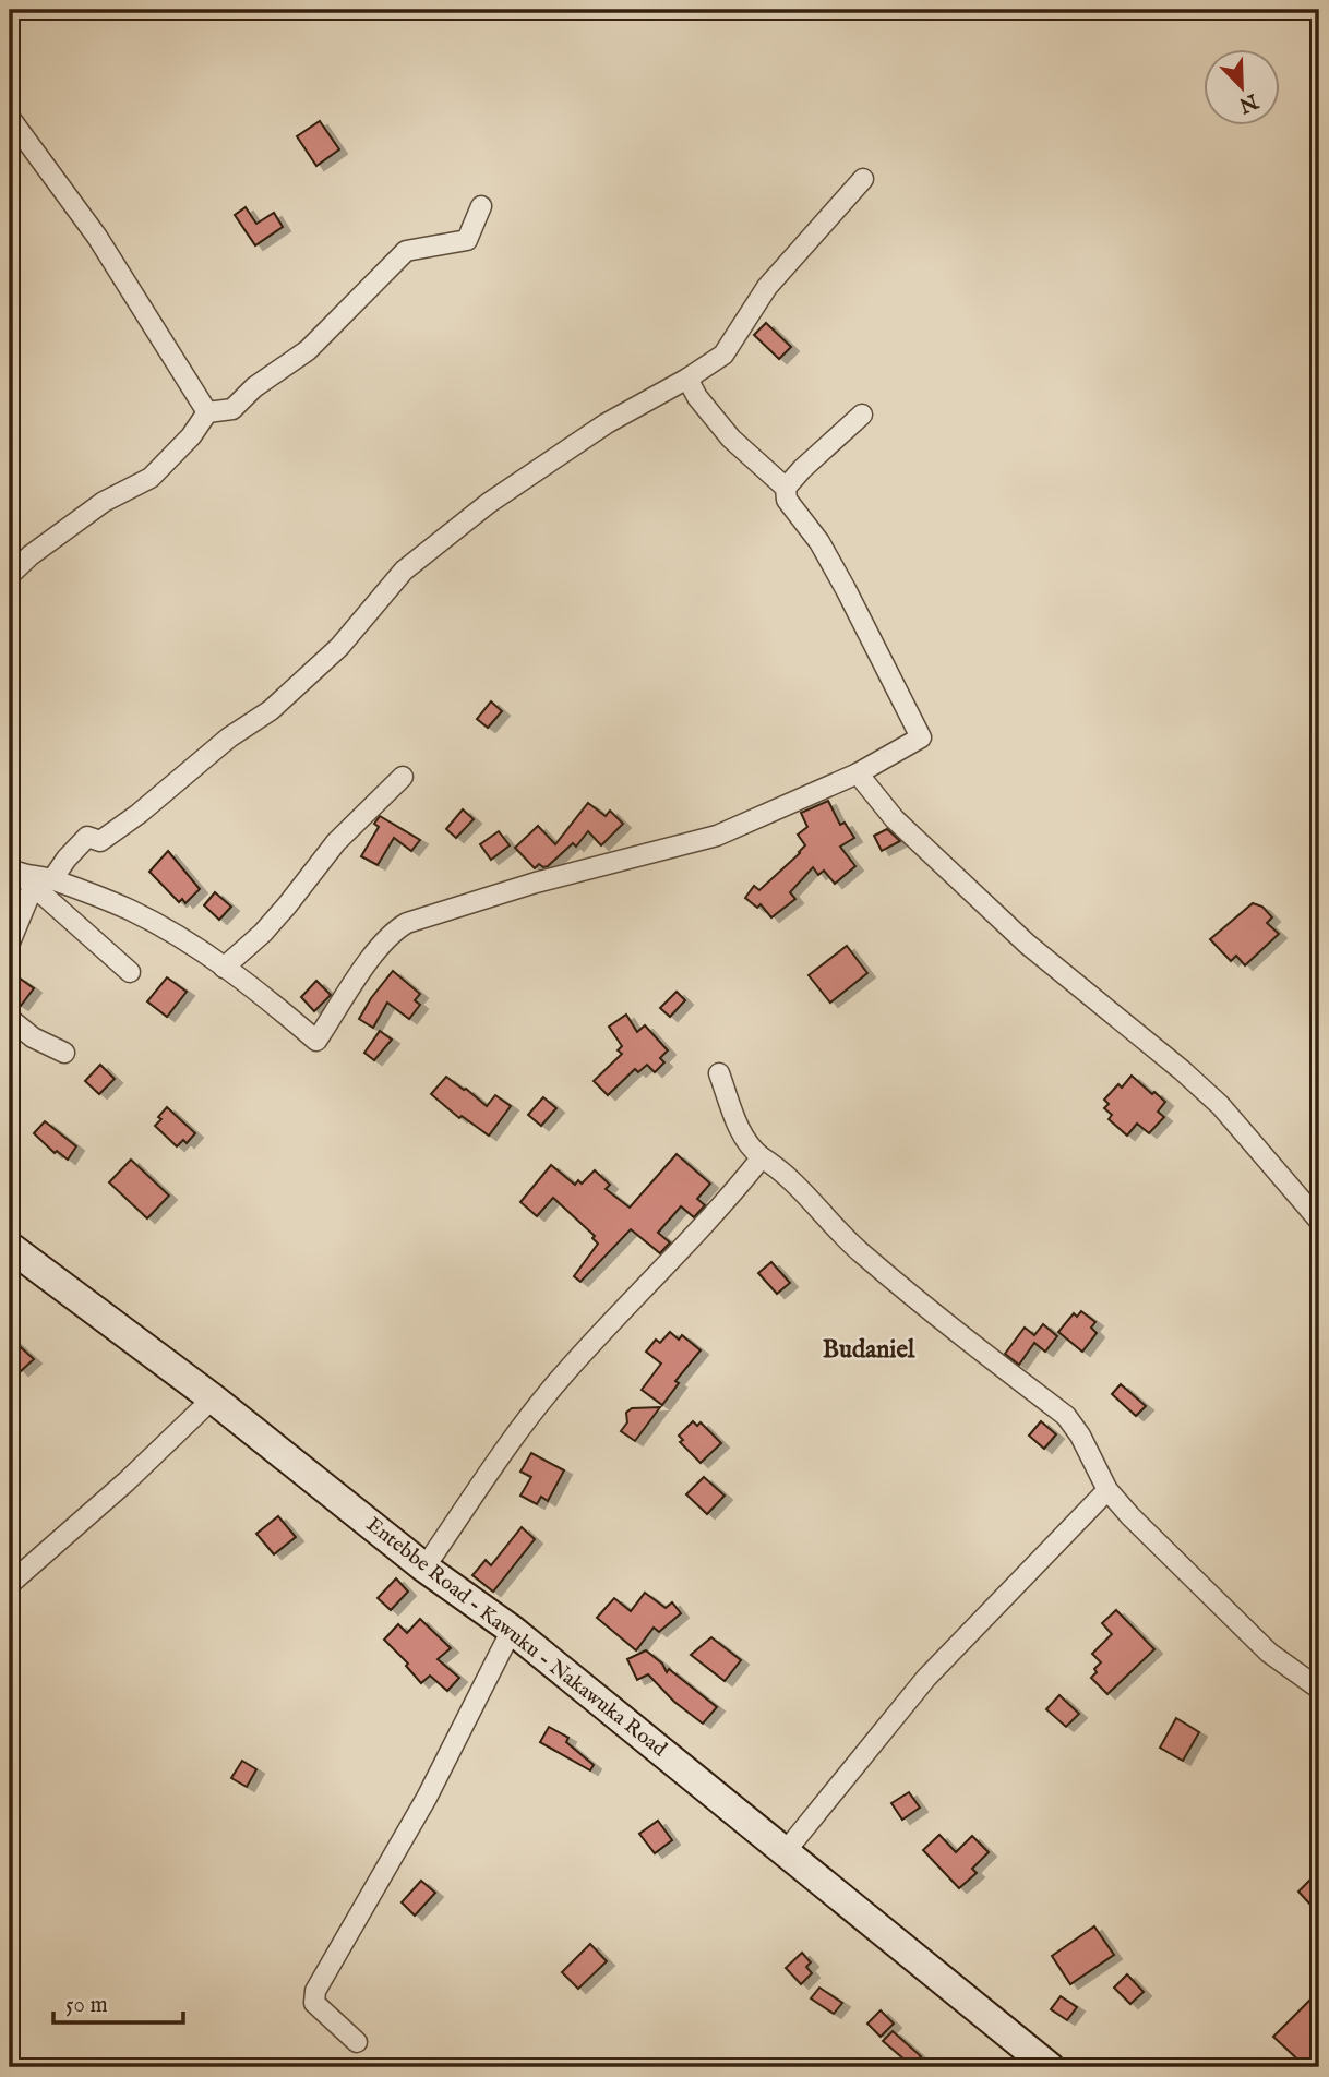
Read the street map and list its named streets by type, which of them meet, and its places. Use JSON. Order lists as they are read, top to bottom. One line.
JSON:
{"streets":{"main road":["Entebbe Road - Kawuku - Nakawuka Road"]},"districts":["Budaniel"],"scale_bar":"50 m","north":"bottom right"}
